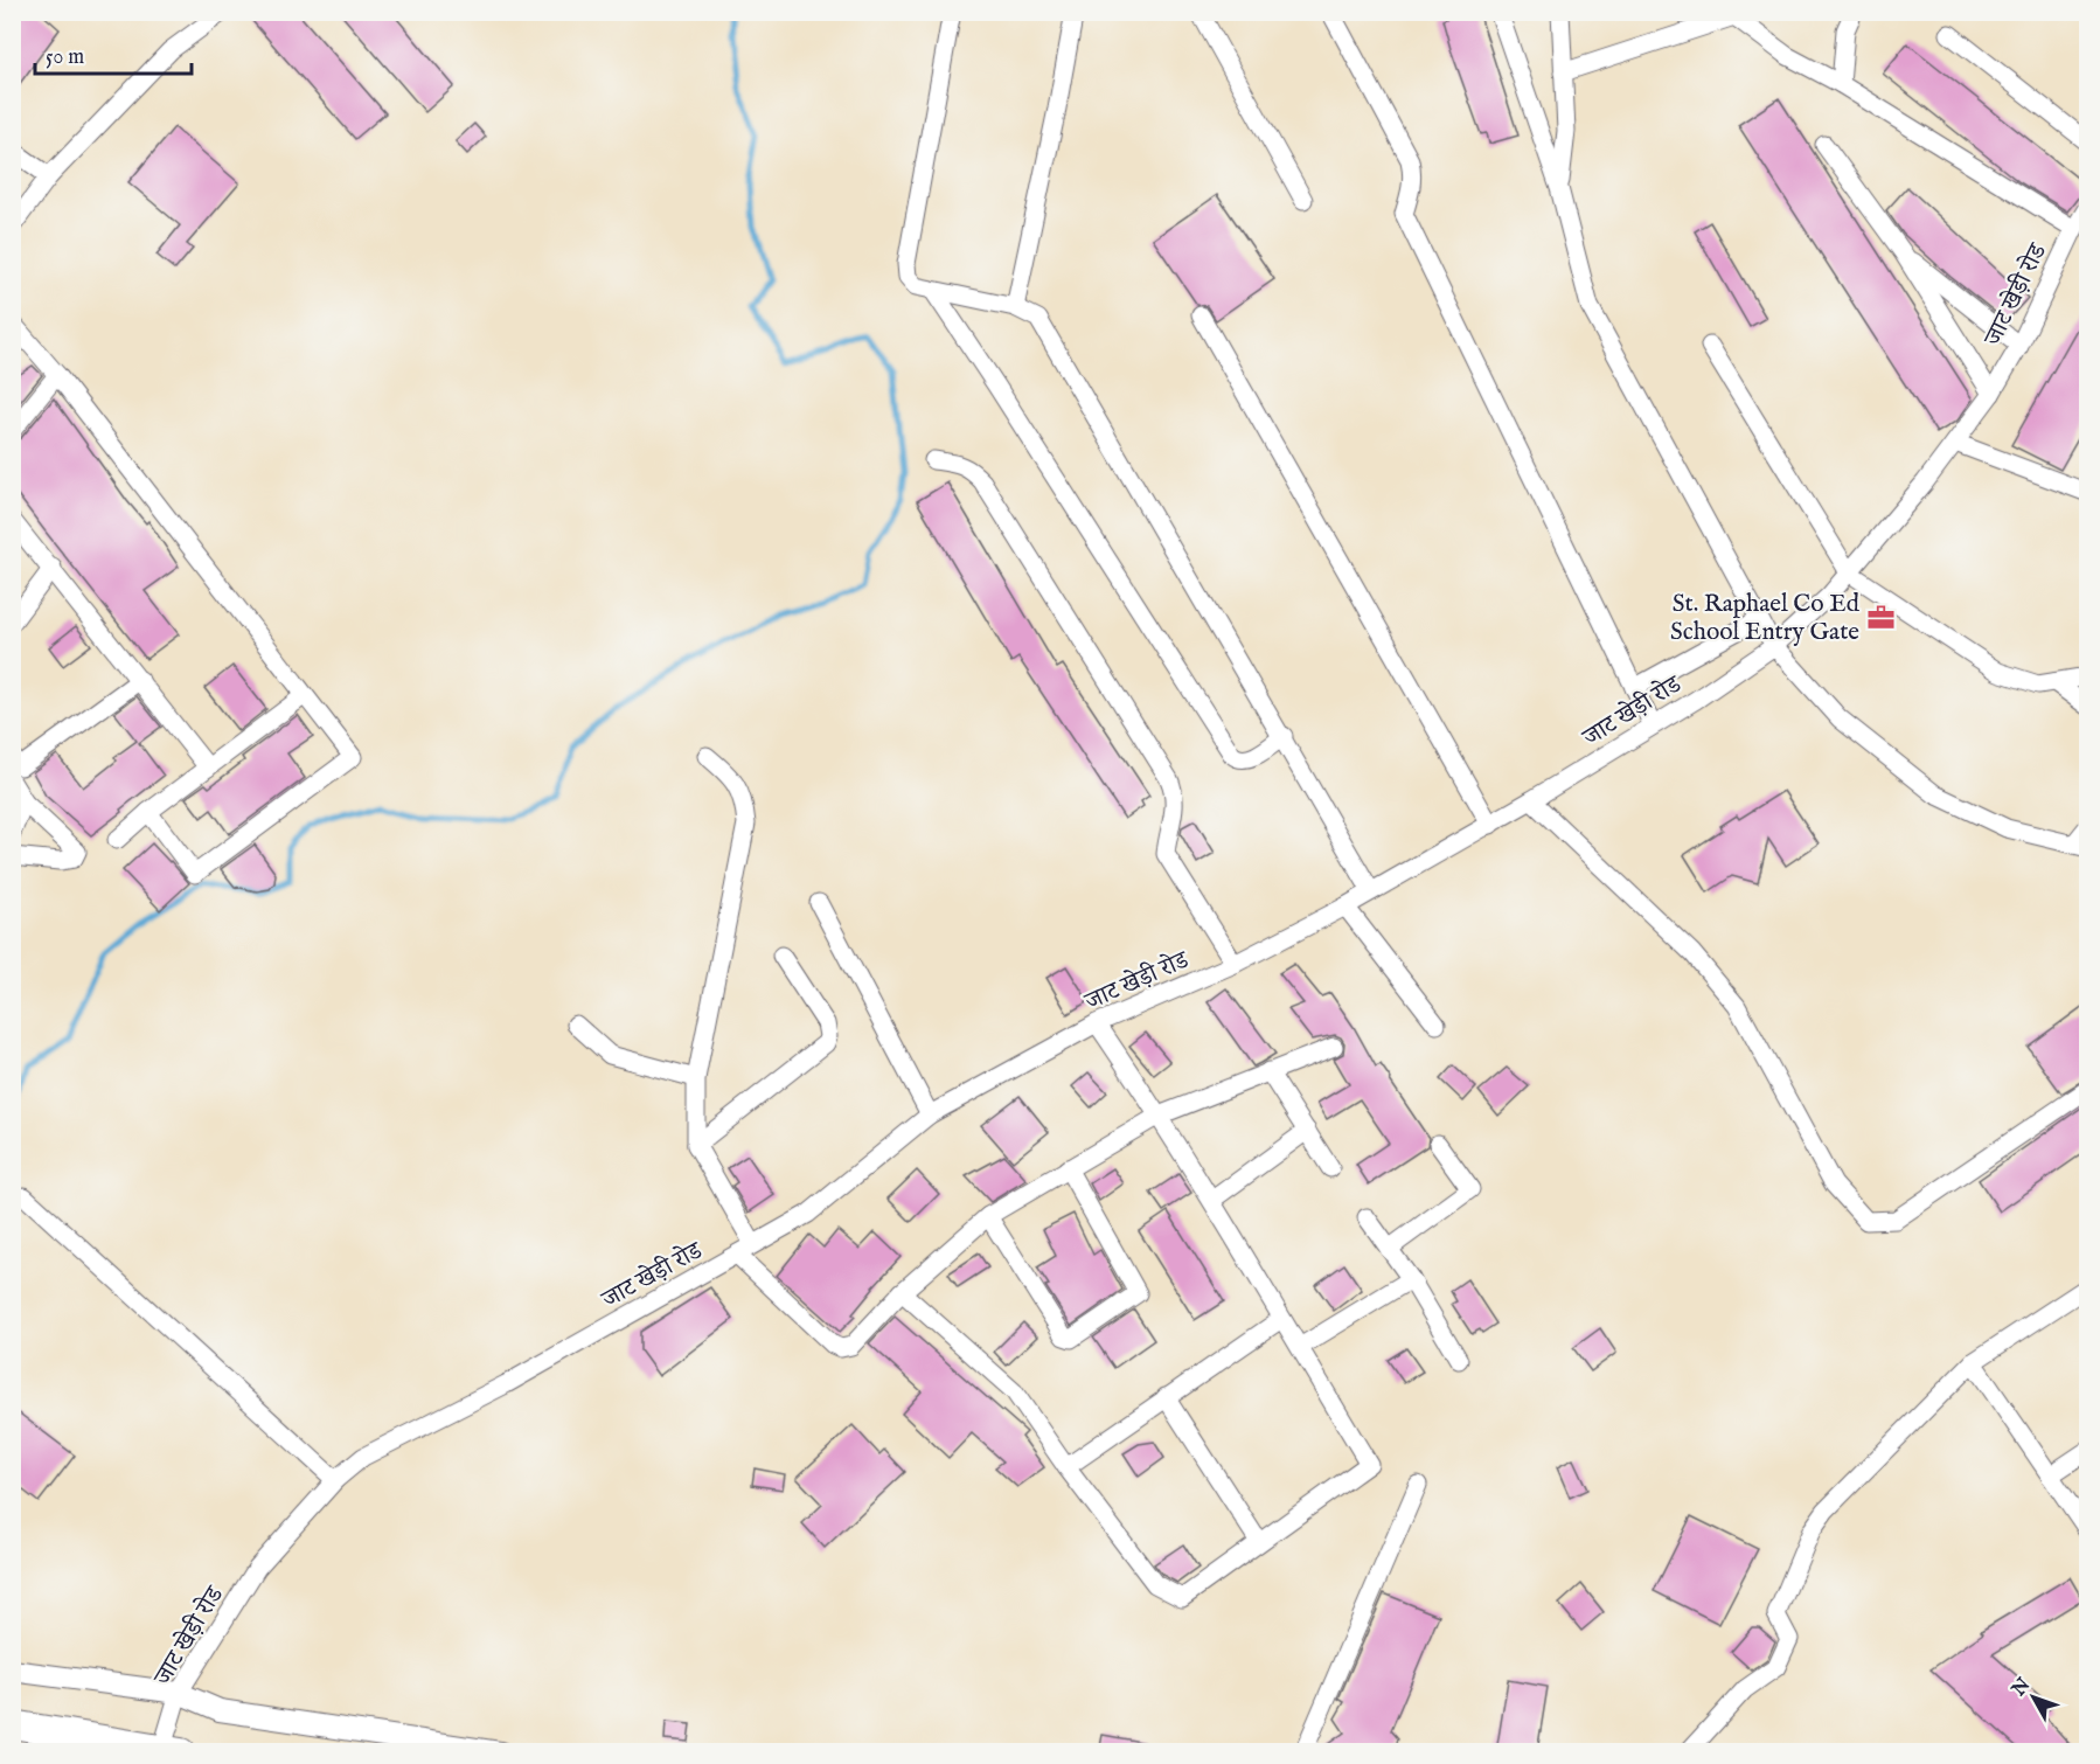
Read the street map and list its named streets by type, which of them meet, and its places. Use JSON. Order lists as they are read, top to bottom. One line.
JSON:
{"streets":{"street":["जाट खेड़ी रोड"]},"places":{"office":["St. Raphael Co Ed School Entry Gate"]},"scale_bar":"50 m","north":"top left"}
